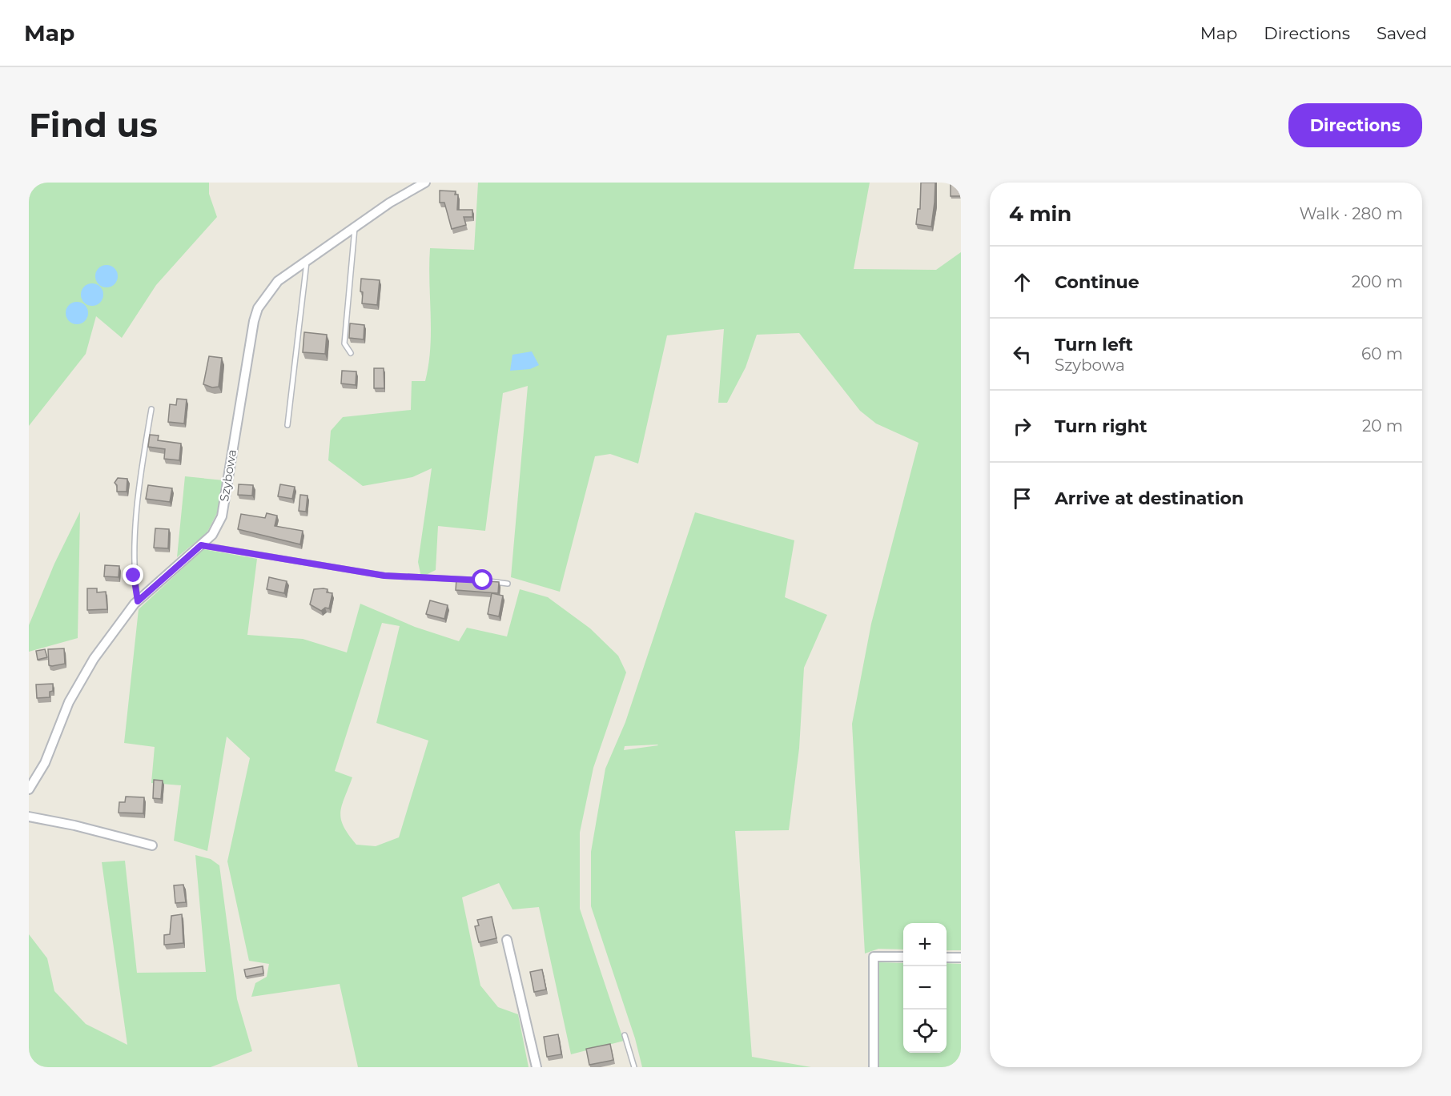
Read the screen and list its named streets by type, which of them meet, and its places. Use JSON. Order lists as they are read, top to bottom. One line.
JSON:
{"streets":{"street":["Szybowa"]},"page":{"header":"Map","nav":["Map","Directions","Saved"],"buttons":"Directions","title":"Find us","heading":["4 min","Walk · 280 m"],"list":[["Continue","200 m"],["Turn left","Szybowa","60 m"],["Turn right","20 m"],"Arrive at destination"],"map_buttons":["+","−"]}}
